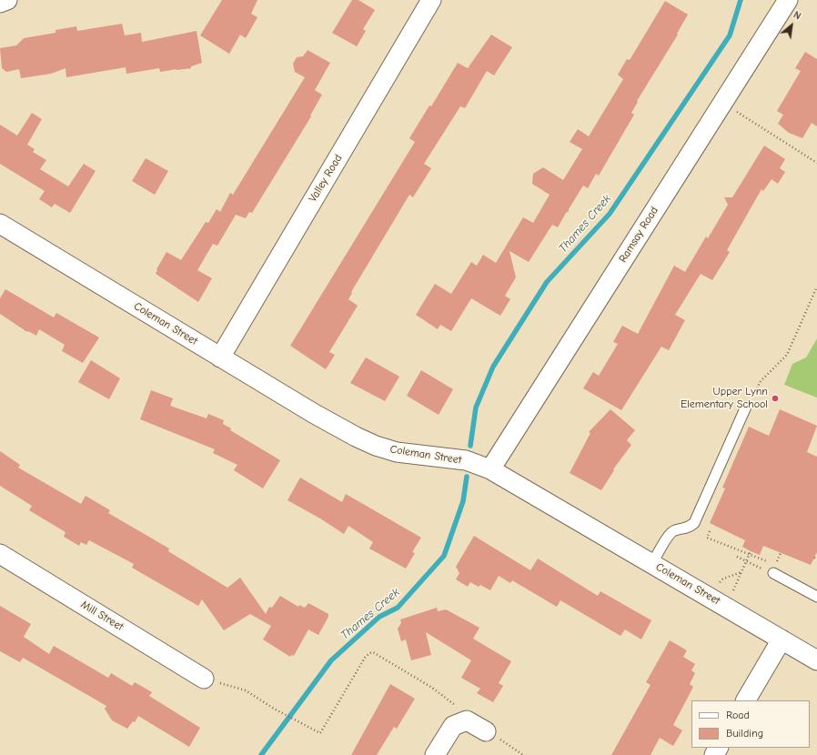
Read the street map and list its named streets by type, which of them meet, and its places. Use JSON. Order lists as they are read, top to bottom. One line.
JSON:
{"streets":{"street":["Valley Road","Ramsay Road","Coleman Street","Mill Street"]},"crossings":[["Valley Road","Coleman Street"],["Ramsay Road","Coleman Street"]],"water":["Thames Creek"],"places":["Upper Lynn Elementary School"],"legend":["Road","Building"],"north":"top right"}
